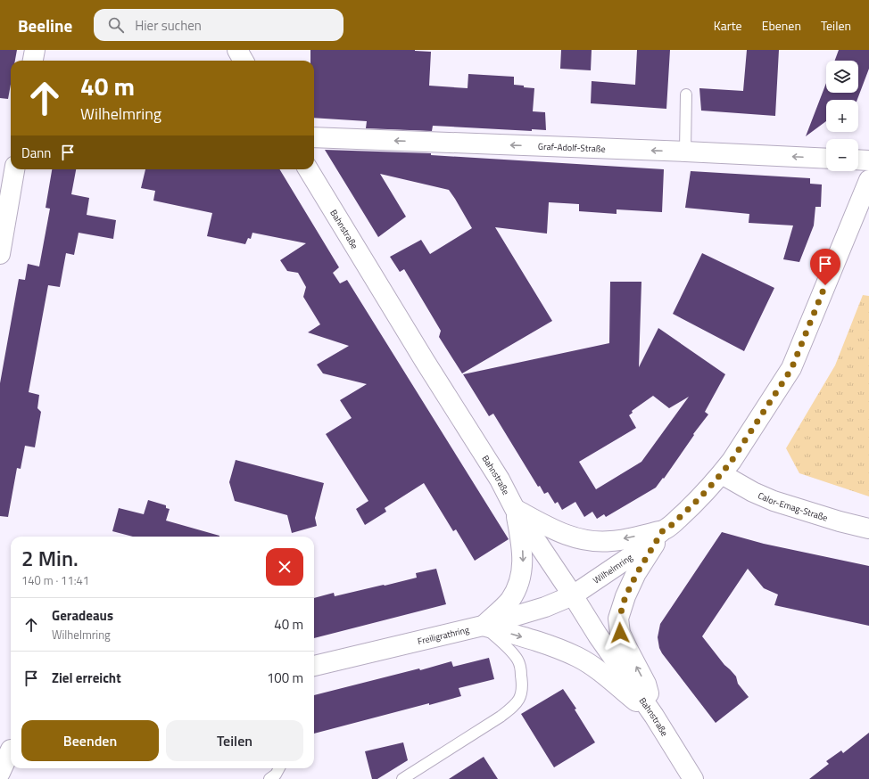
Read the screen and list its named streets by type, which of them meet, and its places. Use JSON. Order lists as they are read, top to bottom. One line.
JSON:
{"streets":{"street":["Graf-Adolf-Straße","Bahnstraße","Calor-Emag-Straße","Wilhelmring","Freiligrathring"]},"crossings":[["Bahnstraße","Wilhelmring"],["Bahnstraße","Freiligrathring"],["Calor-Emag-Straße","Wilhelmring"],["Wilhelmring","Freiligrathring"]],"one_way":["Graf-Adolf-Straße"],"page":{"header":"Beeline","search":"Hier suchen","nav":["Karte","Ebenen","Teilen"],"map_buttons":["+","−"],"turn":["40 m","Wilhelmring"],"then":"Dann","heading":["2 Min.","140 m · 11:41"],"list":[{"name":"Geradeaus","note":"Wilhelmring","value":"40 m"},{"name":"Ziel erreicht","value":"100 m"}],"buttons":["Beenden","Teilen"]}}
